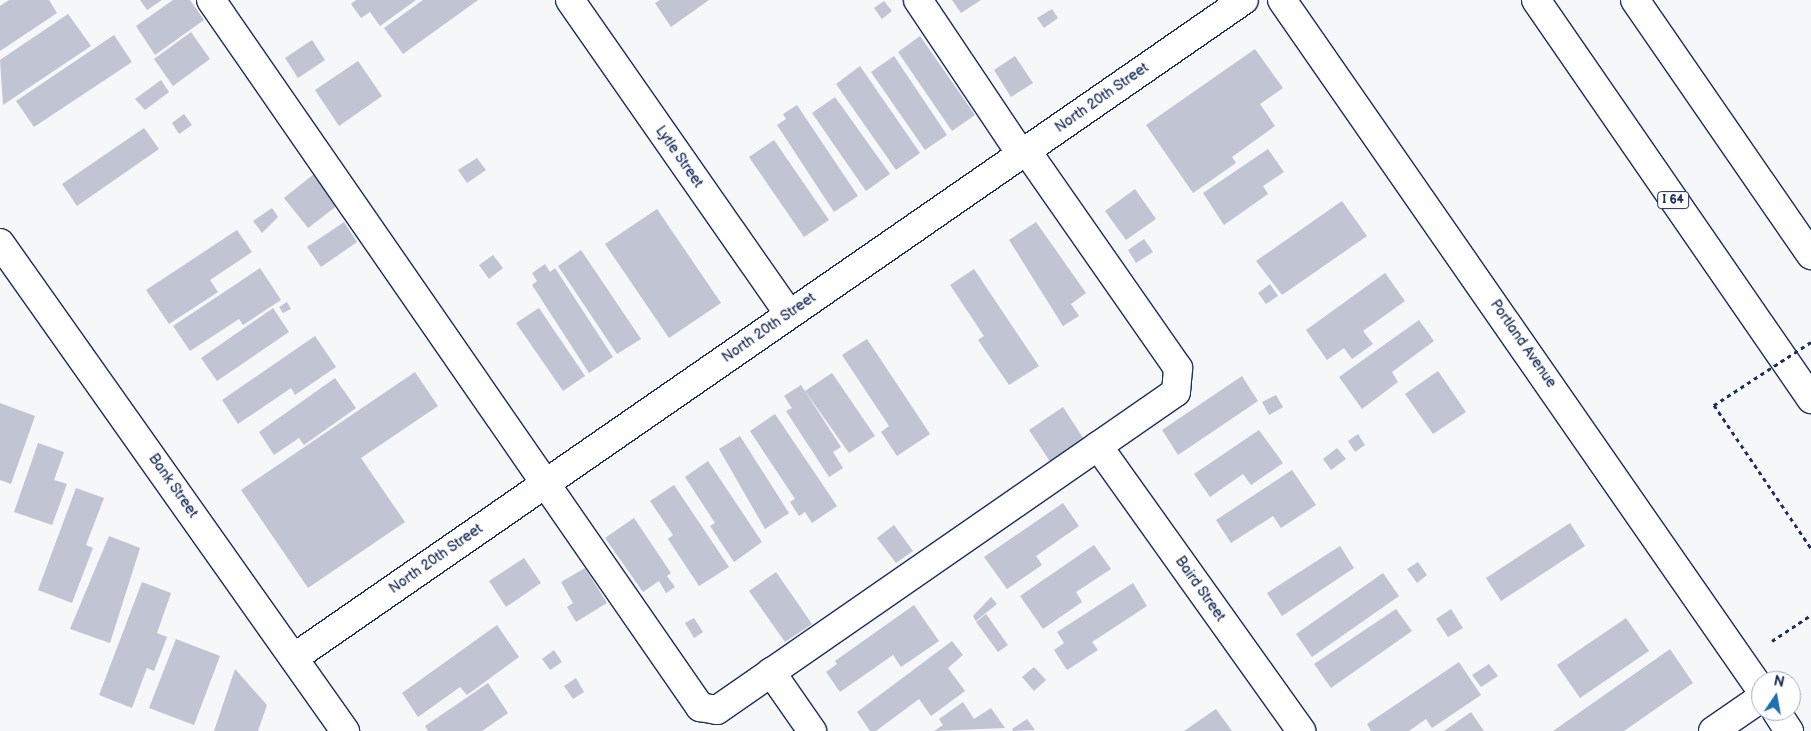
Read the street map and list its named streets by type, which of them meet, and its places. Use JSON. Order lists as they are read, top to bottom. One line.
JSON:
{"streets":{"main road":["North 20th Street","Lytle Street","I 64","Portland Avenue","Bank Street","Baird Street"]},"crossings":[["North 20th Street","Lytle Street"],["North 20th Street","Bank Street"]],"north":"top"}
